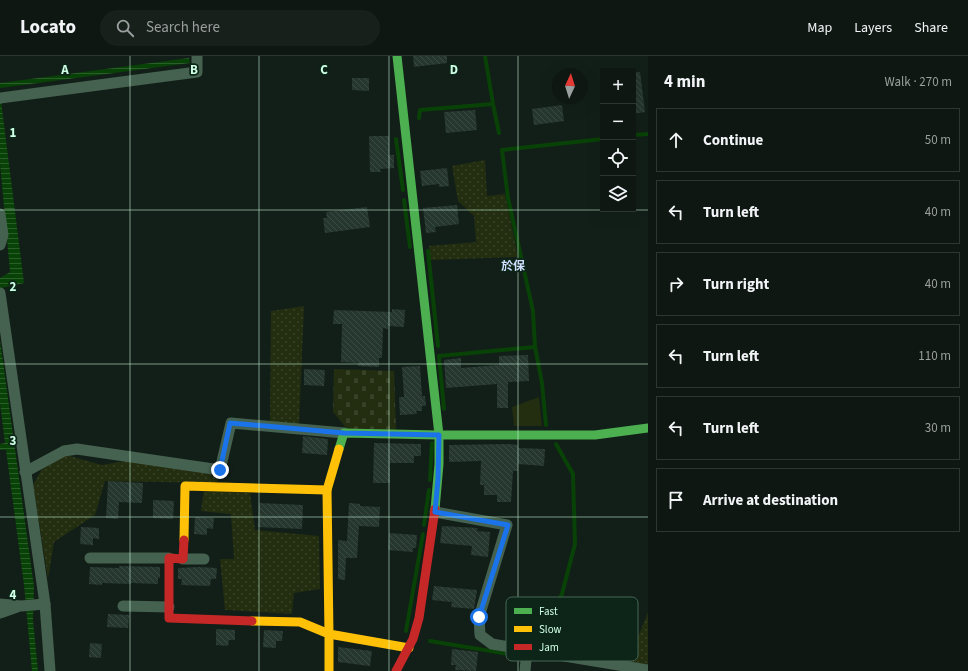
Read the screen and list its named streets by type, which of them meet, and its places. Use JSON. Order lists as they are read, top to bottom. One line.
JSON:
{"districts":["於保"],"legend":["Fast","Slow","Jam"],"north":"top","page":{"header":"Locato","search":"Search here","nav":["Map","Layers","Share"],"heading":["4 min","Walk · 270 m"],"map_buttons":["+","−"],"list":[["Continue","50 m"],["Turn left","40 m"],["Turn right","40 m"],["Turn left","110 m"],["Turn left","30 m"],"Arrive at destination"]},"grid":{"columns":["A","B","C","D"],"rows":["1","2","3","4"]}}
